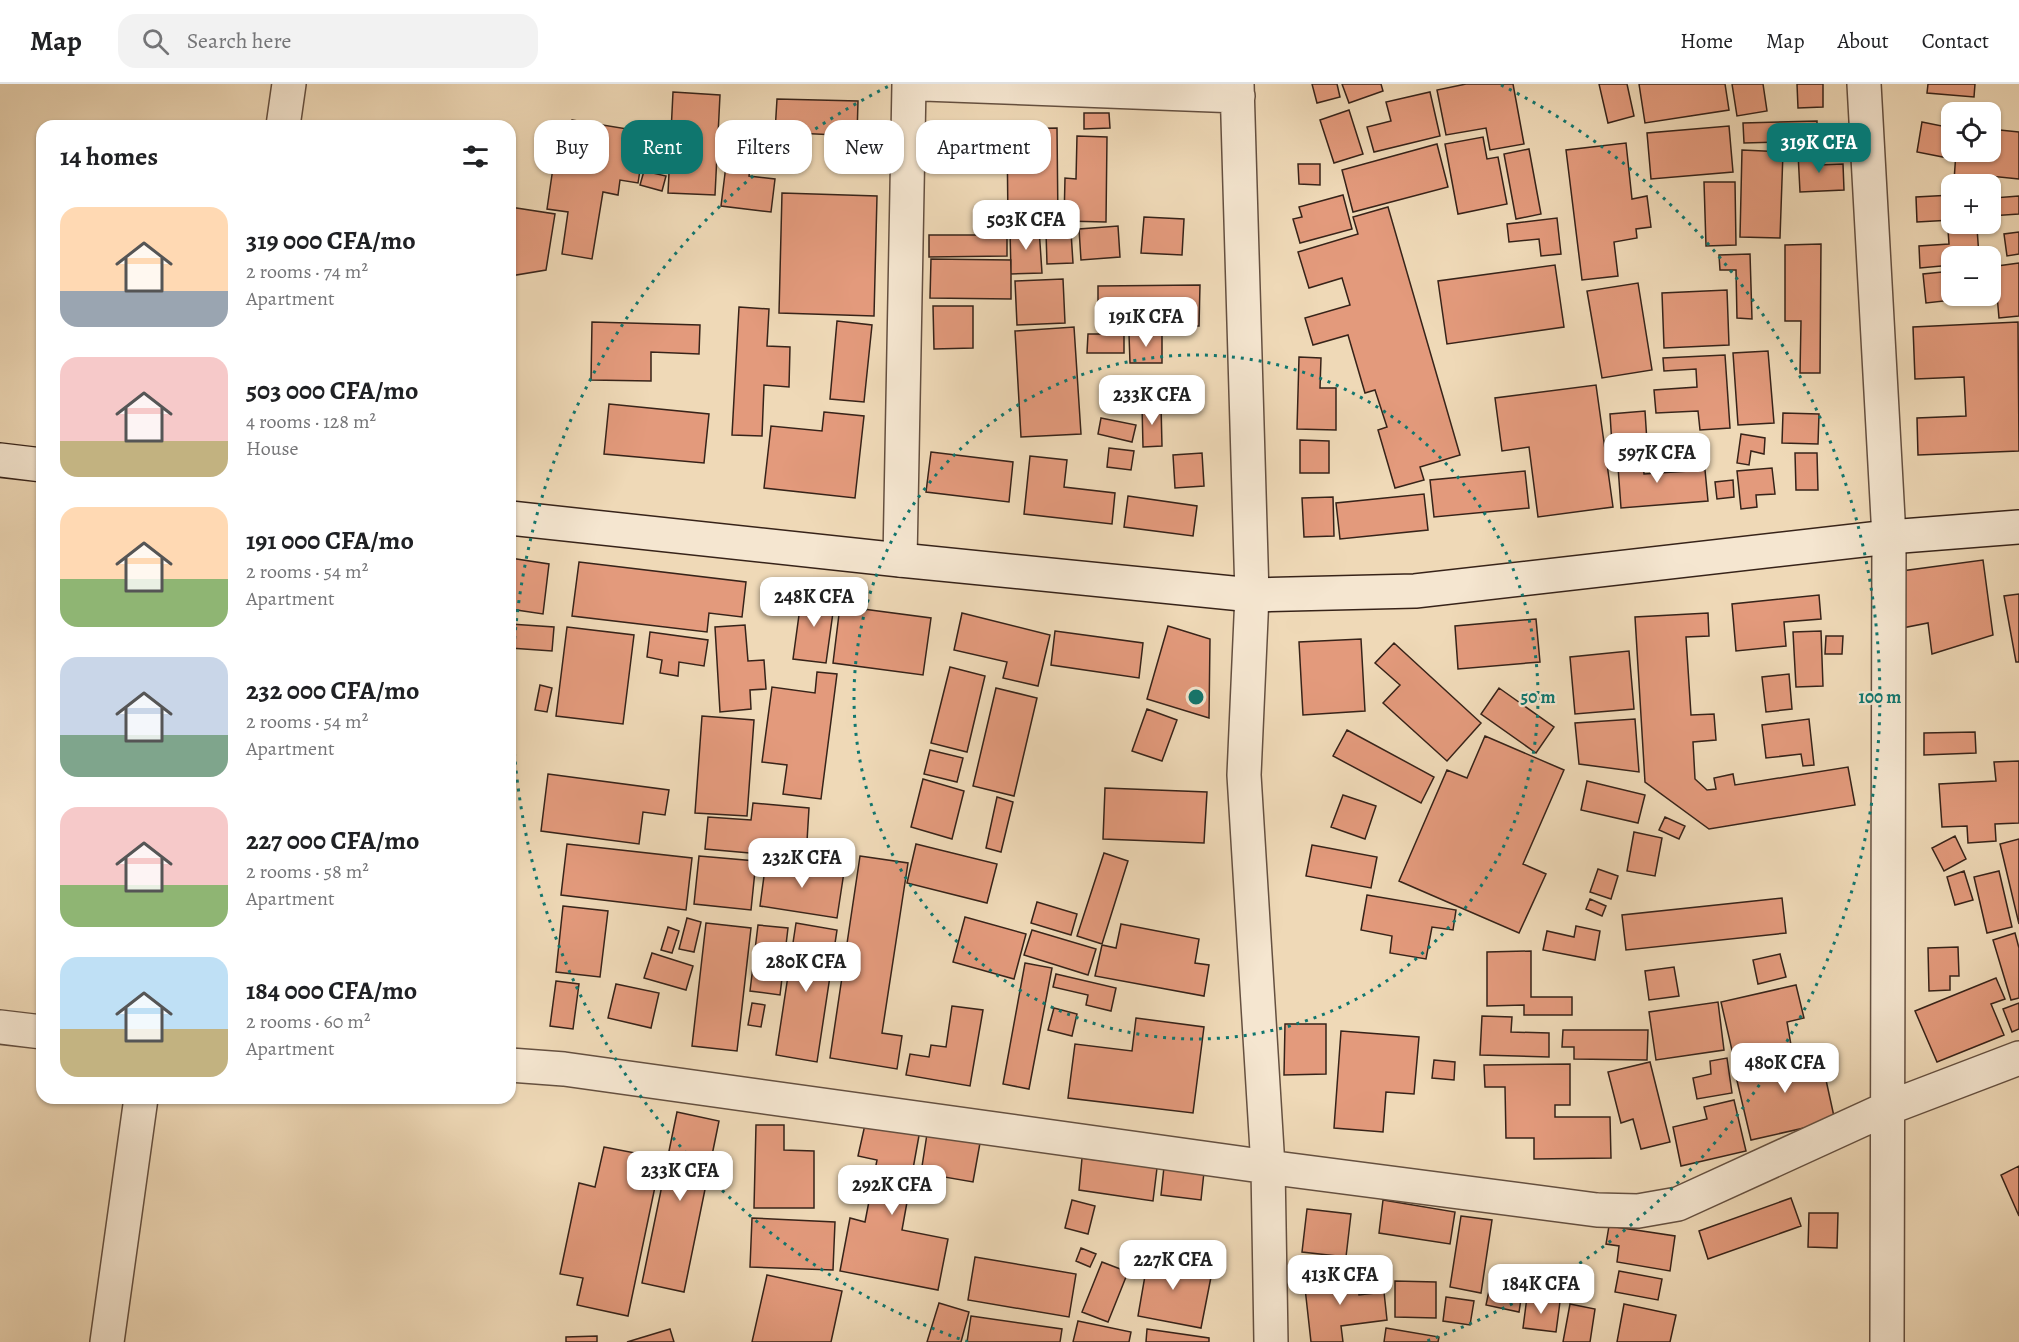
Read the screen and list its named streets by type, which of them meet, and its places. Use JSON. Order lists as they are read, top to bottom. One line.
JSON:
{"page":{"header":"Map","search":"Search here","nav":["Home","Map","About","Contact"],"map_buttons":["+","−"],"chip":["Buy","Rent","Filters","New","Apartment"],"heading":"14 homes","price":["319K CFA","503K CFA","191K CFA","233K CFA","597K CFA","248K CFA","232K CFA","280K CFA","480K CFA","233K CFA","292K CFA","227K CFA","413K CFA","184K CFA"],"list":[{"name":"319 000 CFA/mo","note":"2 rooms · 74 m² · Apartment"},{"name":"503 000 CFA/mo","note":"4 rooms · 128 m² · House"},{"name":"191 000 CFA/mo","note":"2 rooms · 54 m² · Apartment"},{"name":"232 000 CFA/mo","note":"2 rooms · 54 m² · Apartment"},{"name":"227 000 CFA/mo","note":"2 rooms · 58 m² · Apartment"},{"name":"184 000 CFA/mo","note":"2 rooms · 60 m² · Apartment"}]},"rings":["50 m","100 m"]}
